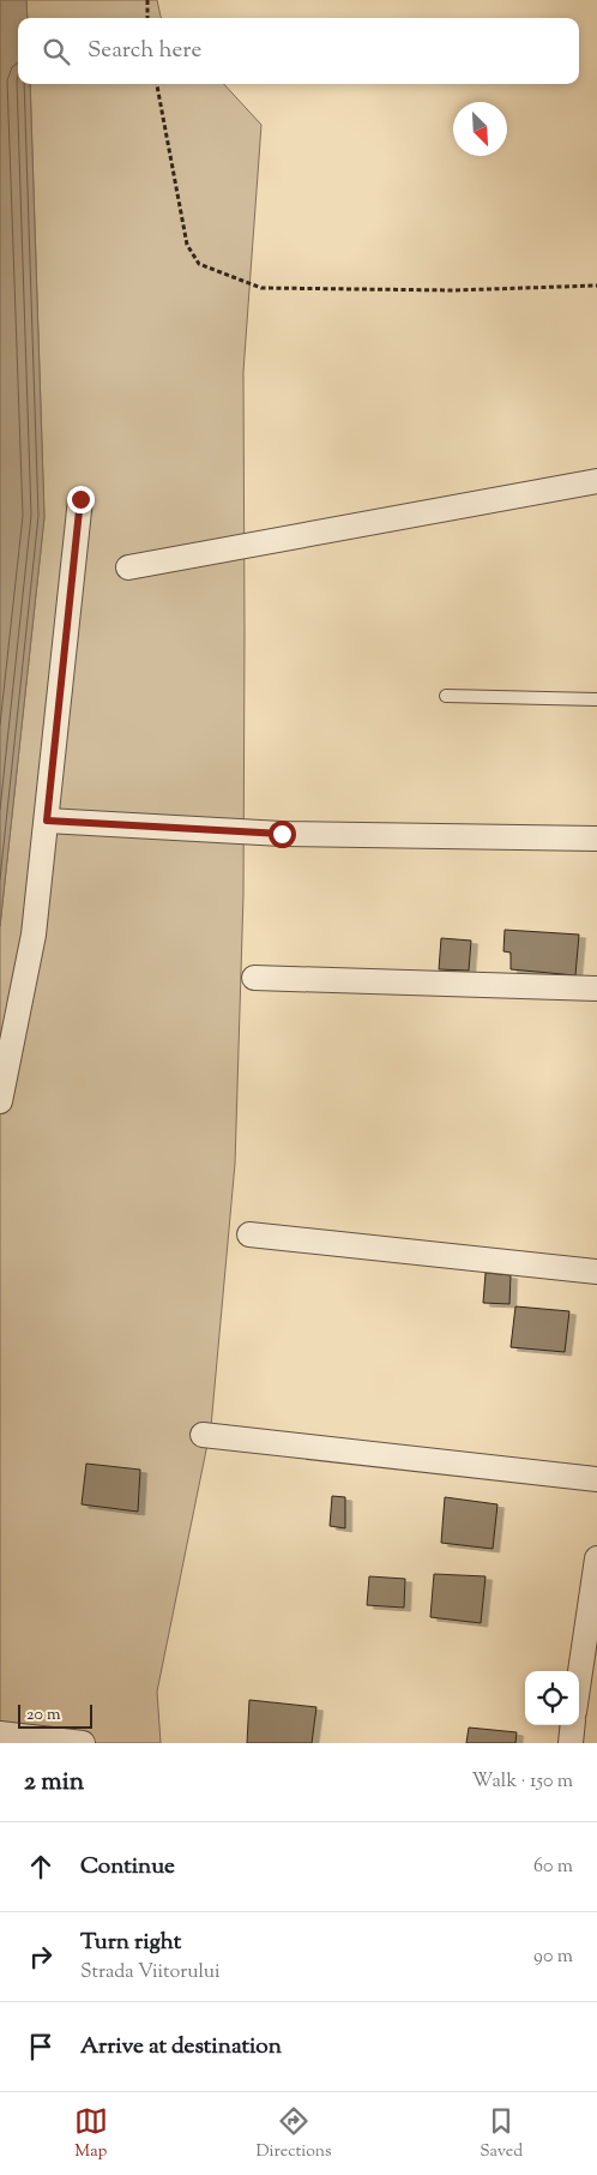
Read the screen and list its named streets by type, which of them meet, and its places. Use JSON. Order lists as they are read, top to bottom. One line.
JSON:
{"scale_bar":"20 m","north":"bottom right","page":{"search":"Search here","scale":"20 m","heading":["2 min","Walk · 150 m"],"list":[["Continue","60 m"],["Turn right","Strada Viitorului","90 m"],"Arrive at destination"],"nav":["Map","Directions","Saved"]}}
